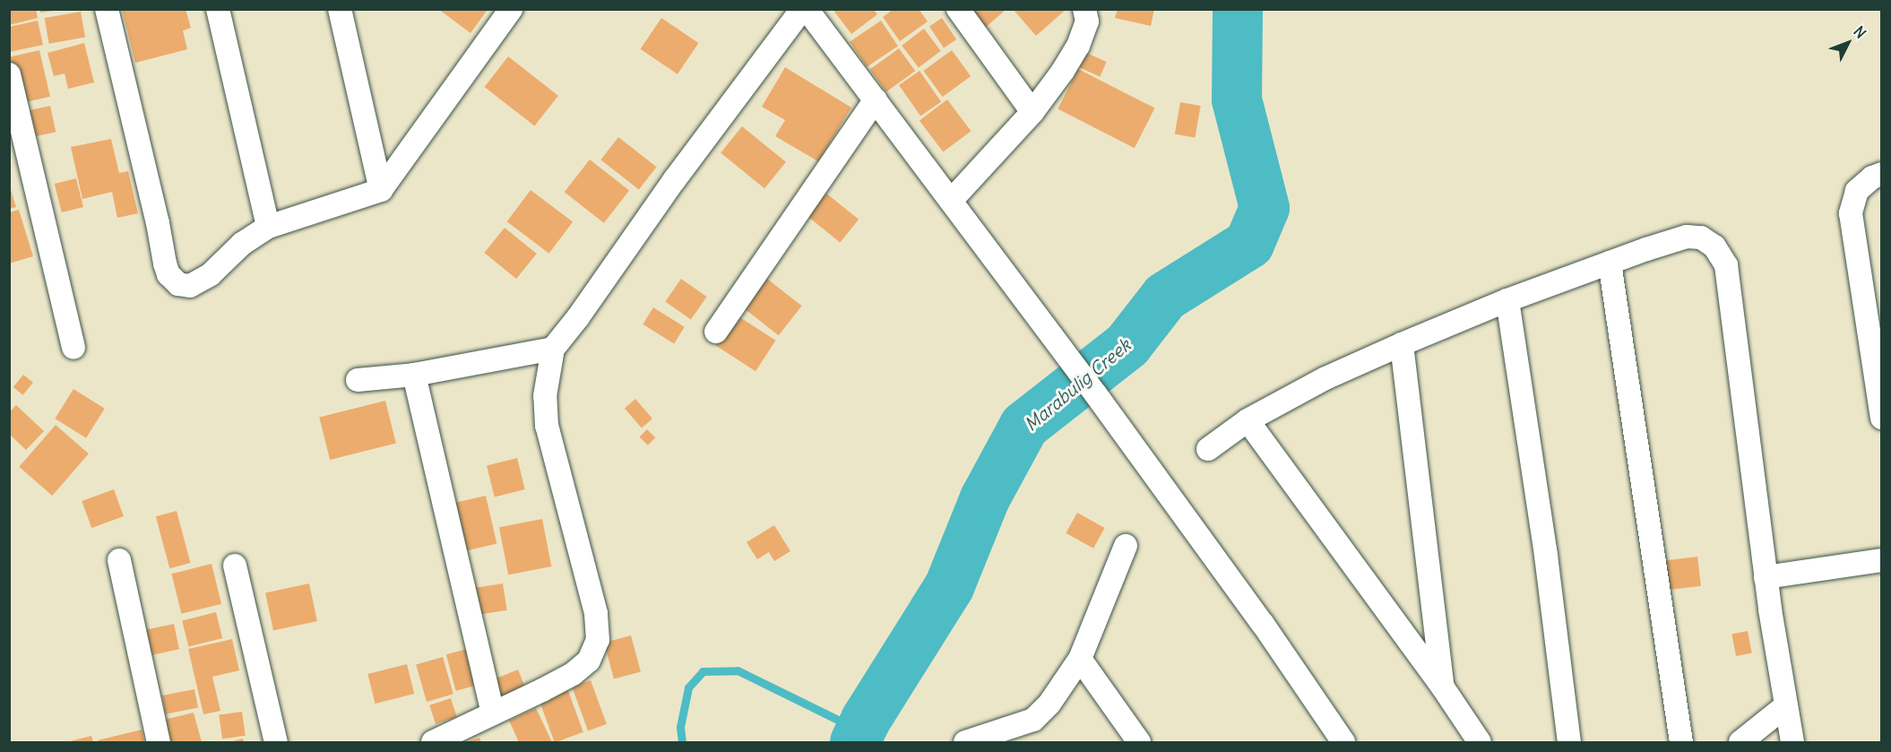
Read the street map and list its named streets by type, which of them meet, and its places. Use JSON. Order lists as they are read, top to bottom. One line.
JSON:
{"water":["Marabulig Creek"],"north":"top right"}
